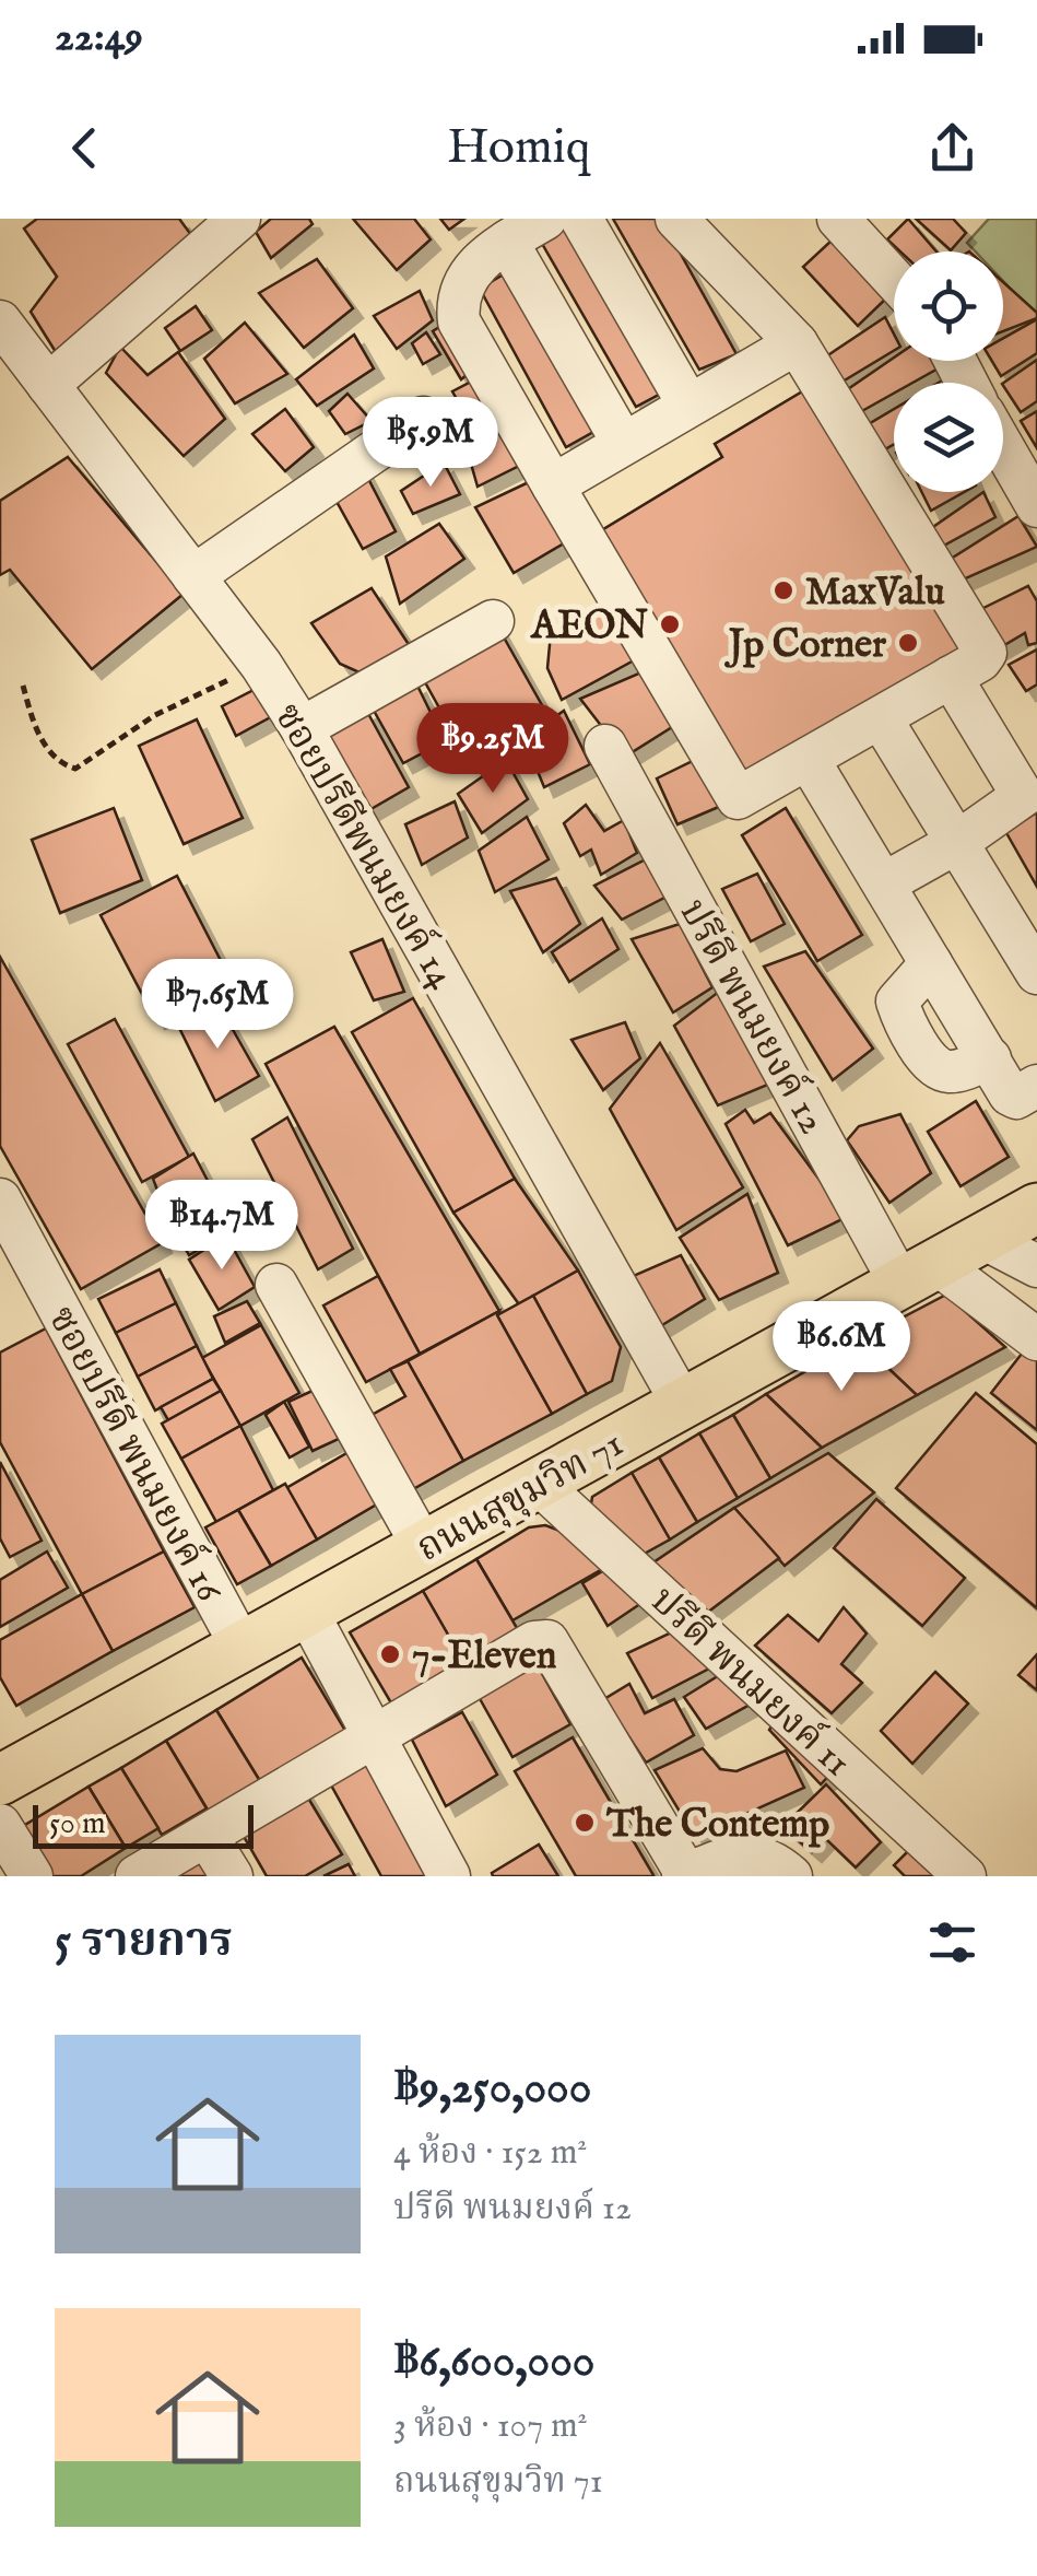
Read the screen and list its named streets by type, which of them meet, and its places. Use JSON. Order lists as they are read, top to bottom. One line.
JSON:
{"streets":{"main road":["ถนนสุขุมวิท 71"],"street":["ซอยปรีดีพนมยงค์ 14","ปรีดี พนมยงค์ 12","ซอยปรีดี พนมยงค์ 16","ปรีดี พนมยงค์ 11"]},"crossings":[["ซอยปรีดีพนมยงค์ 14","ถนนสุขุมวิท 71"],["ปรีดี พนมยงค์ 12","ถนนสุขุมวิท 71"],["ซอยปรีดี พนมยงค์ 16","ถนนสุขุมวิท 71"],["ถนนสุขุมวิท 71","ปรีดี พนมยงค์ 11"]],"places":["MaxValu","AEON","Jp Corner","7-Eleven","The Contemp"],"scale_bar":"50 m","page":{"status":"22:49","header":"Homiq","price":["฿5.9M","฿9.25M","฿7.65M","฿14.7M","฿6.6M"],"scale":"50 m","heading":"5 รายการ","list":[{"name":"฿9,250,000","note":"4 ห้อง · 152 m² · ปรีดี พนมยงค์ 12"},{"name":"฿6,600,000","note":"3 ห้อง · 107 m² · ถนนสุขุมวิท 71"}]}}
